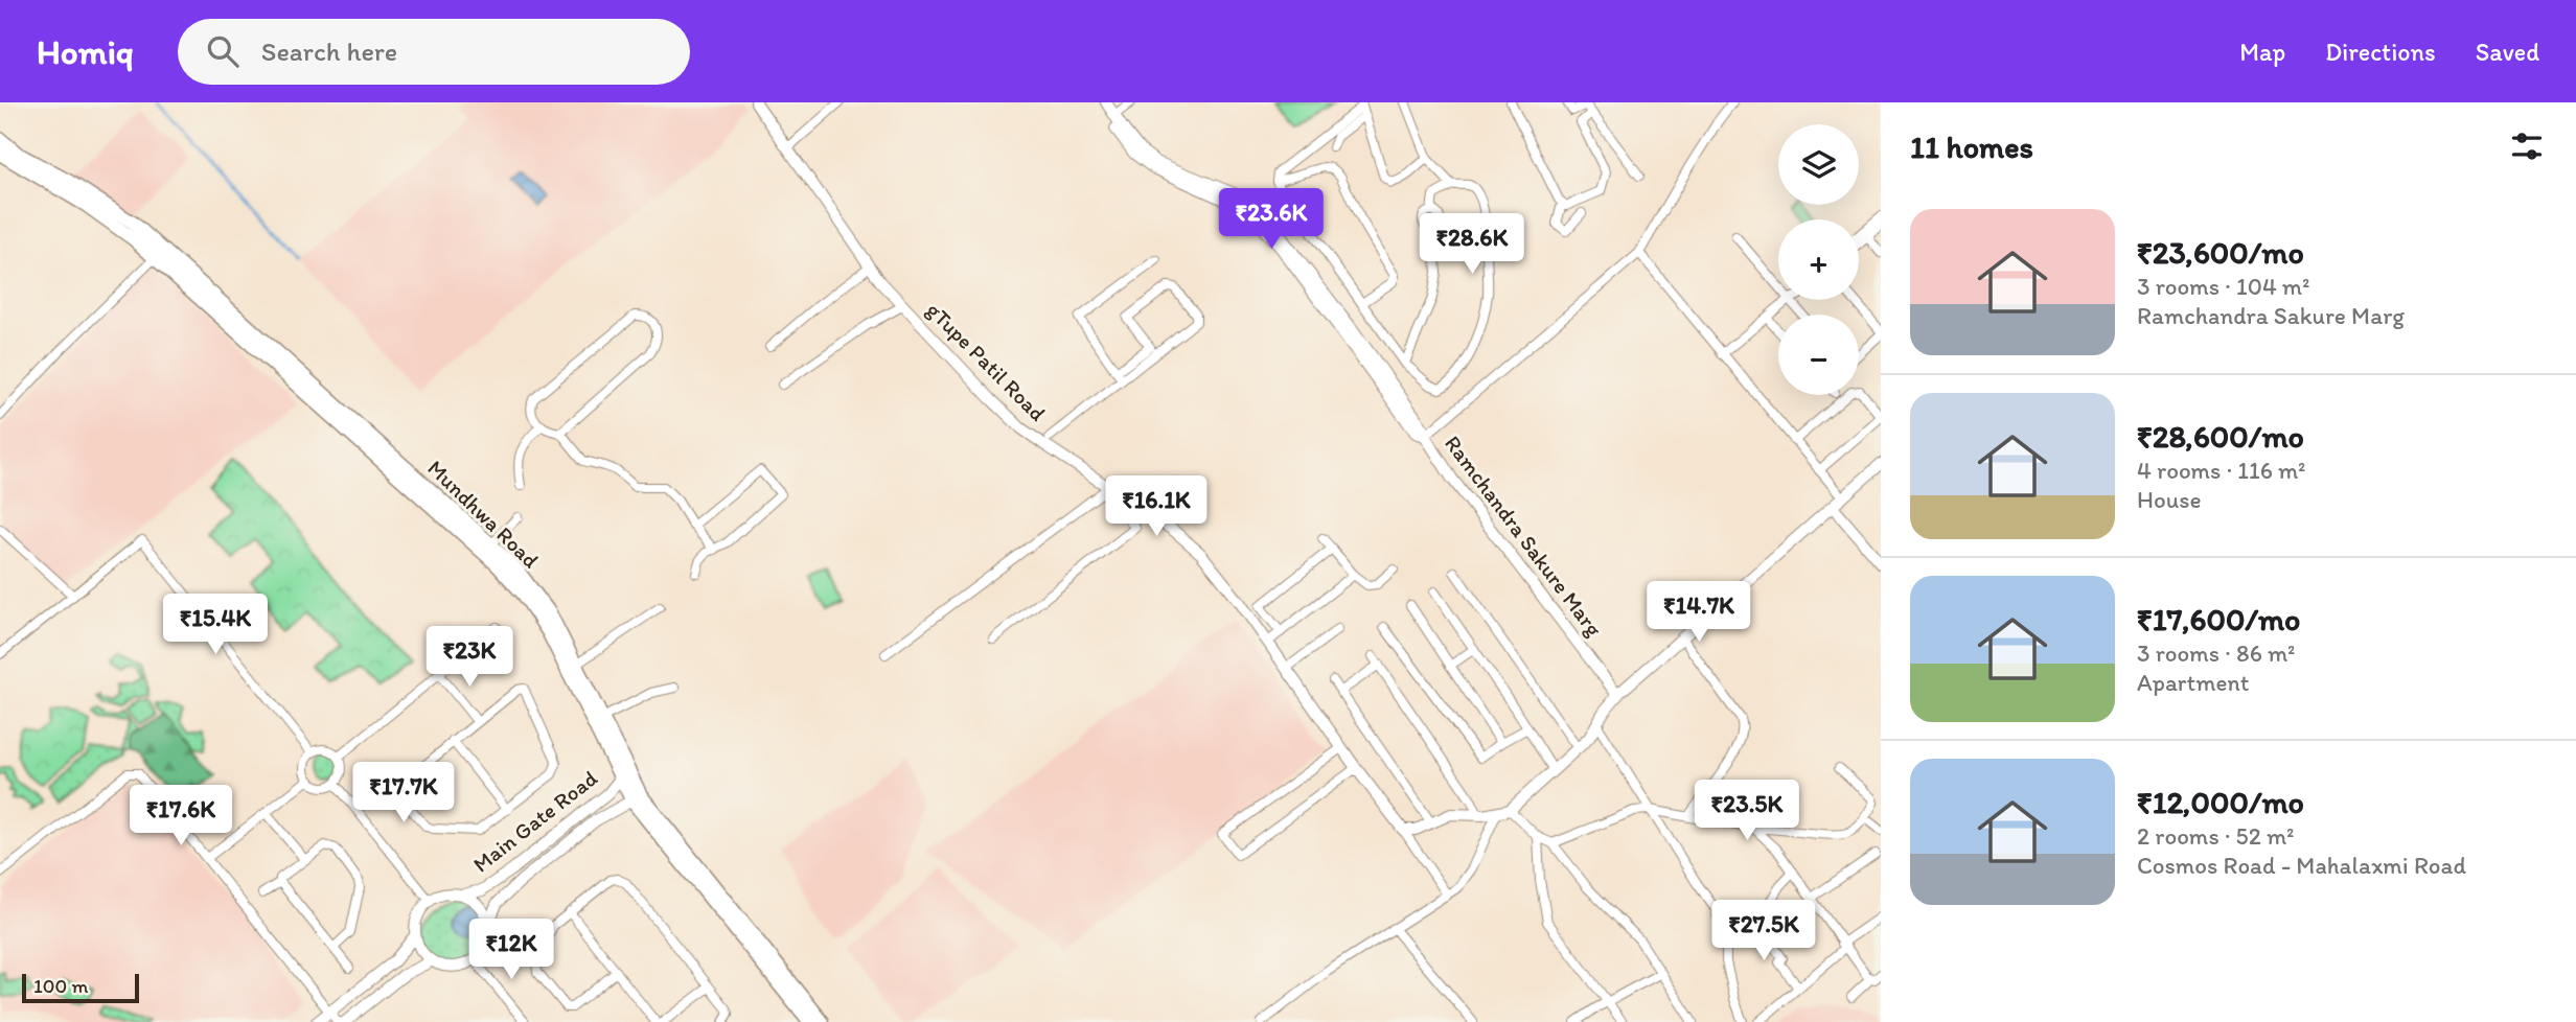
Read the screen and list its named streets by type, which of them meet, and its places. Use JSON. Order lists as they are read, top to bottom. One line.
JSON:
{"streets":{"highway":["Mundhwa Road"],"street":["gTupe Patil Road","Ramchandra Sakure Marg","Main Gate Road"]},"crossings":[["Mundhwa Road","Main Gate Road"]],"scale_bar":"100 m","page":{"header":"Homiq","search":"Search here","nav":["Map","Directions","Saved"],"heading":"11 homes","map_buttons":["+","−"],"price":["₹23.6K","₹28.6K","₹16.1K","₹14.7K","₹15.4K","₹23K","₹17.7K","₹23.5K","₹17.6K","₹27.5K","₹12K"],"list":[{"name":"₹23,600/mo","note":"3 rooms · 104 m² · Ramchandra Sakure Marg"},{"name":"₹28,600/mo","note":"4 rooms · 116 m² · House"},{"name":"₹17,600/mo","note":"3 rooms · 86 m² · Apartment"},{"name":"₹12,000/mo","note":"2 rooms · 52 m² · Cosmos Road - Mahalaxmi Road"}],"scale":"100 m"}}
